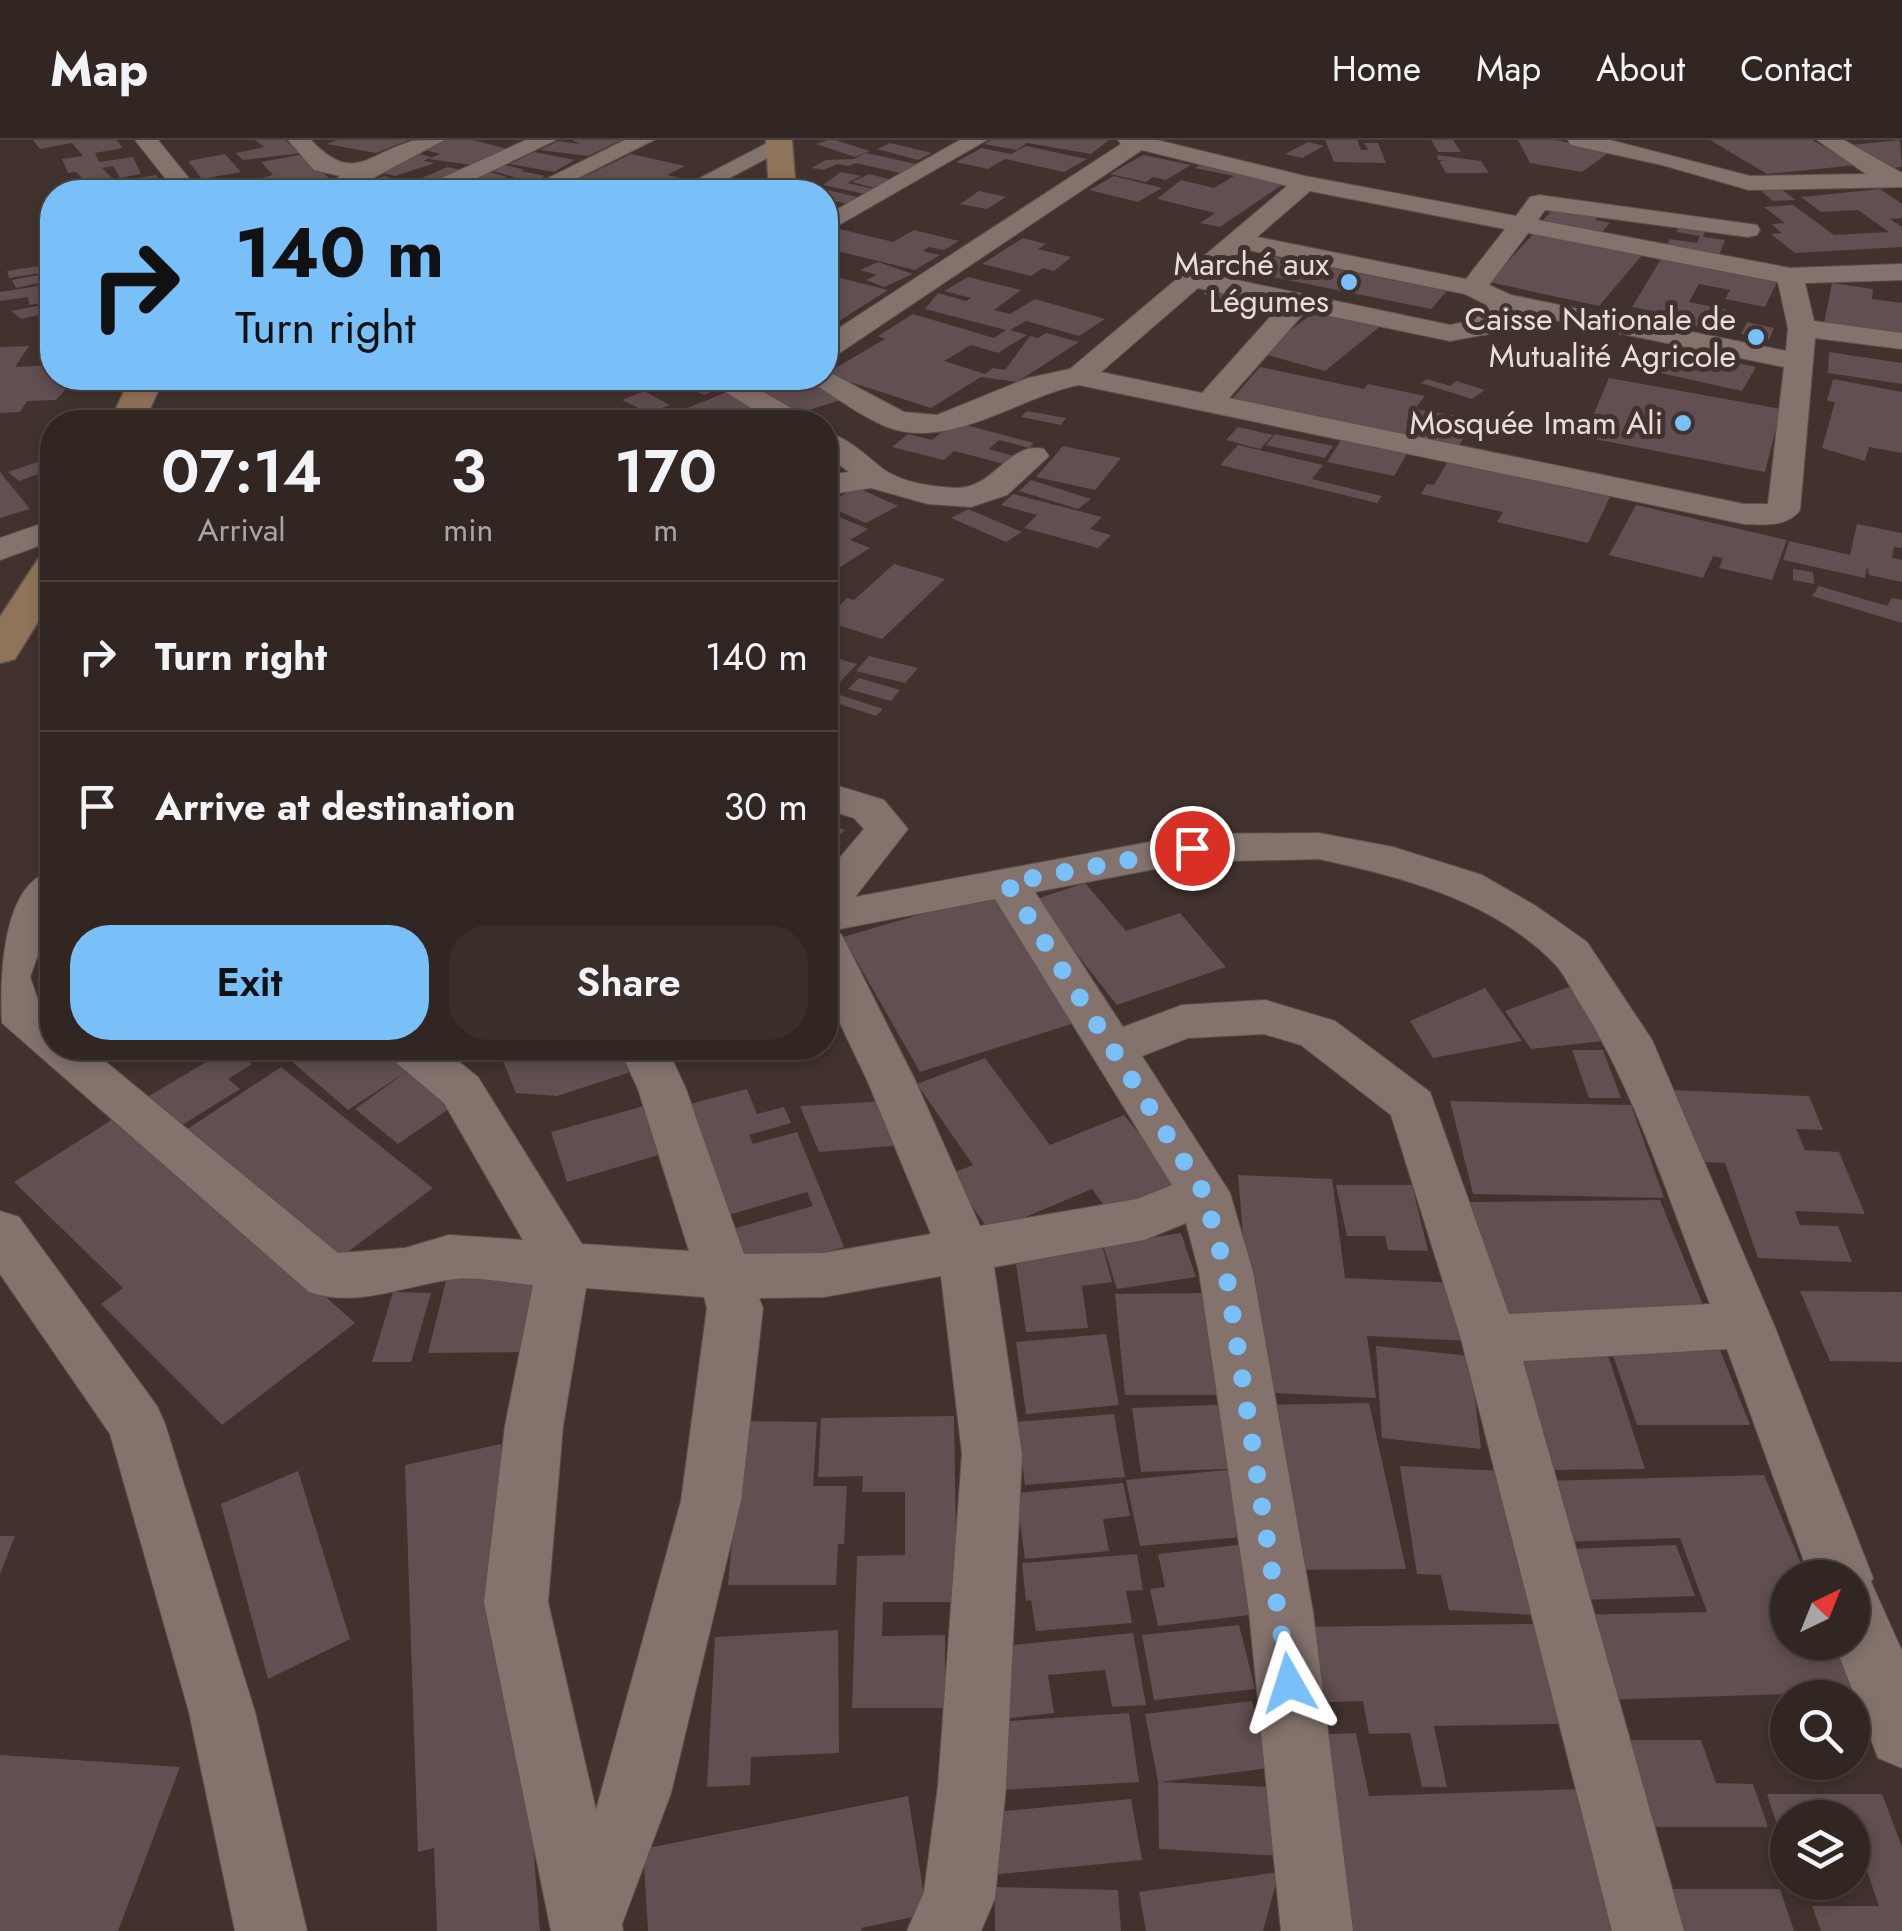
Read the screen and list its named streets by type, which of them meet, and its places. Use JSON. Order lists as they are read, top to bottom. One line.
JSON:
{"places":["Marché aux Légumes","Caisse Nationale de Mutualité Agricole","Mosquée Imam Ali"],"north":"top right","page":{"header":"Map","nav":["Home","Map","About","Contact"],"turn":["140 m","Turn right"],"eta":["07:14","Arrival","3","min","170","m"],"list":[{"name":"Turn right","value":"140 m"},{"name":"Arrive at destination","value":"30 m"}],"buttons":["Exit","Share"]}}
